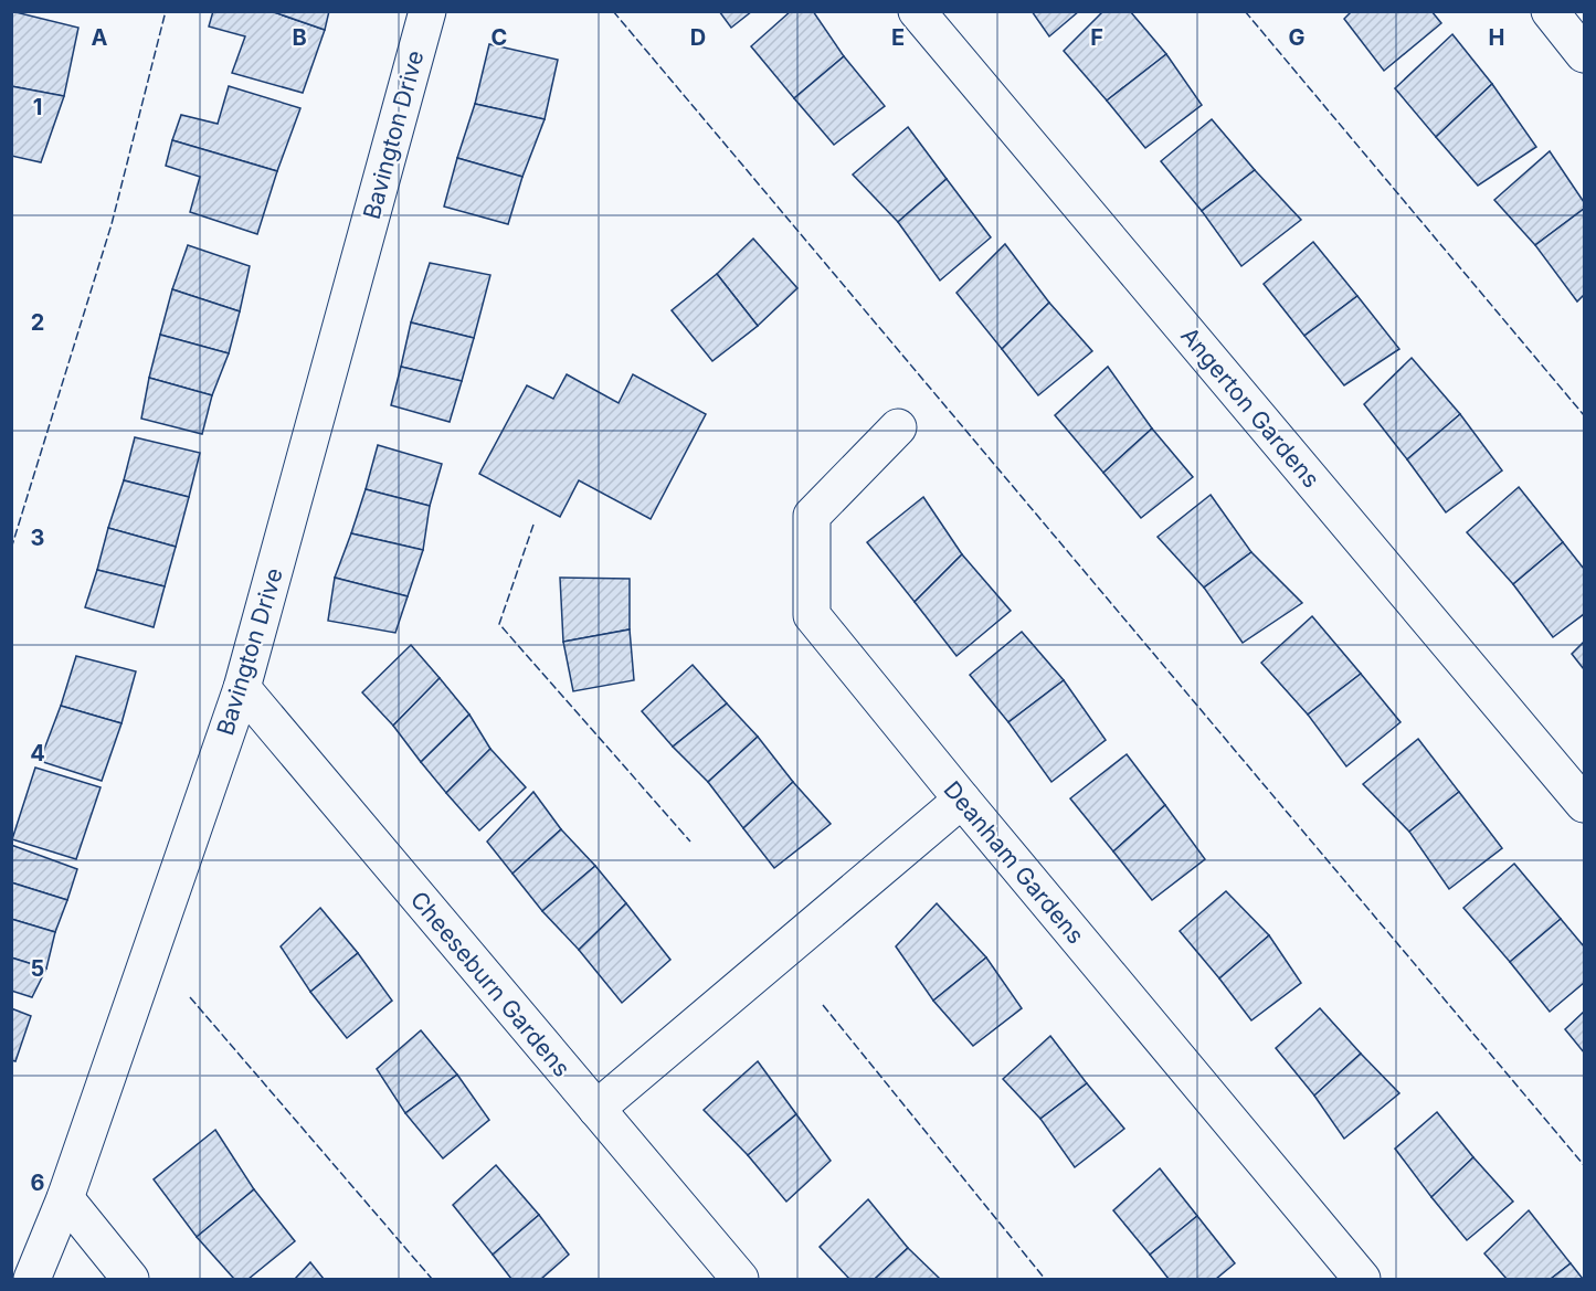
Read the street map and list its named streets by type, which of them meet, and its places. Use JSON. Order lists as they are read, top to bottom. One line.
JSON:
{"streets":{"street":["Bavington Drive","Angerton Gardens","Deanham Gardens","Cheeseburn Gardens"]},"crossings":[["Bavington Drive","Cheeseburn Gardens"]],"grid":{"columns":["A","B","C","D","E","F","G","H"],"rows":["1","2","3","4","5","6"]}}
